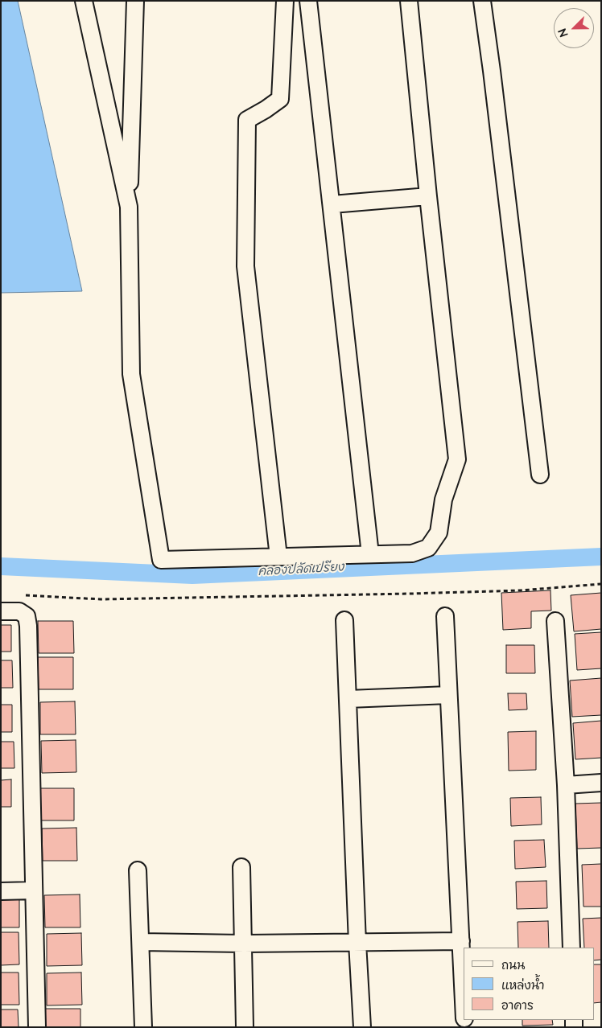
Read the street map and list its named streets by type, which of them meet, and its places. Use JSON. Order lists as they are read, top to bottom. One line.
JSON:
{"water":["คลองปลัดเปรียง"],"legend":["ถนน","แหล่งน้ำ","อาคาร"],"north":"bottom left"}
